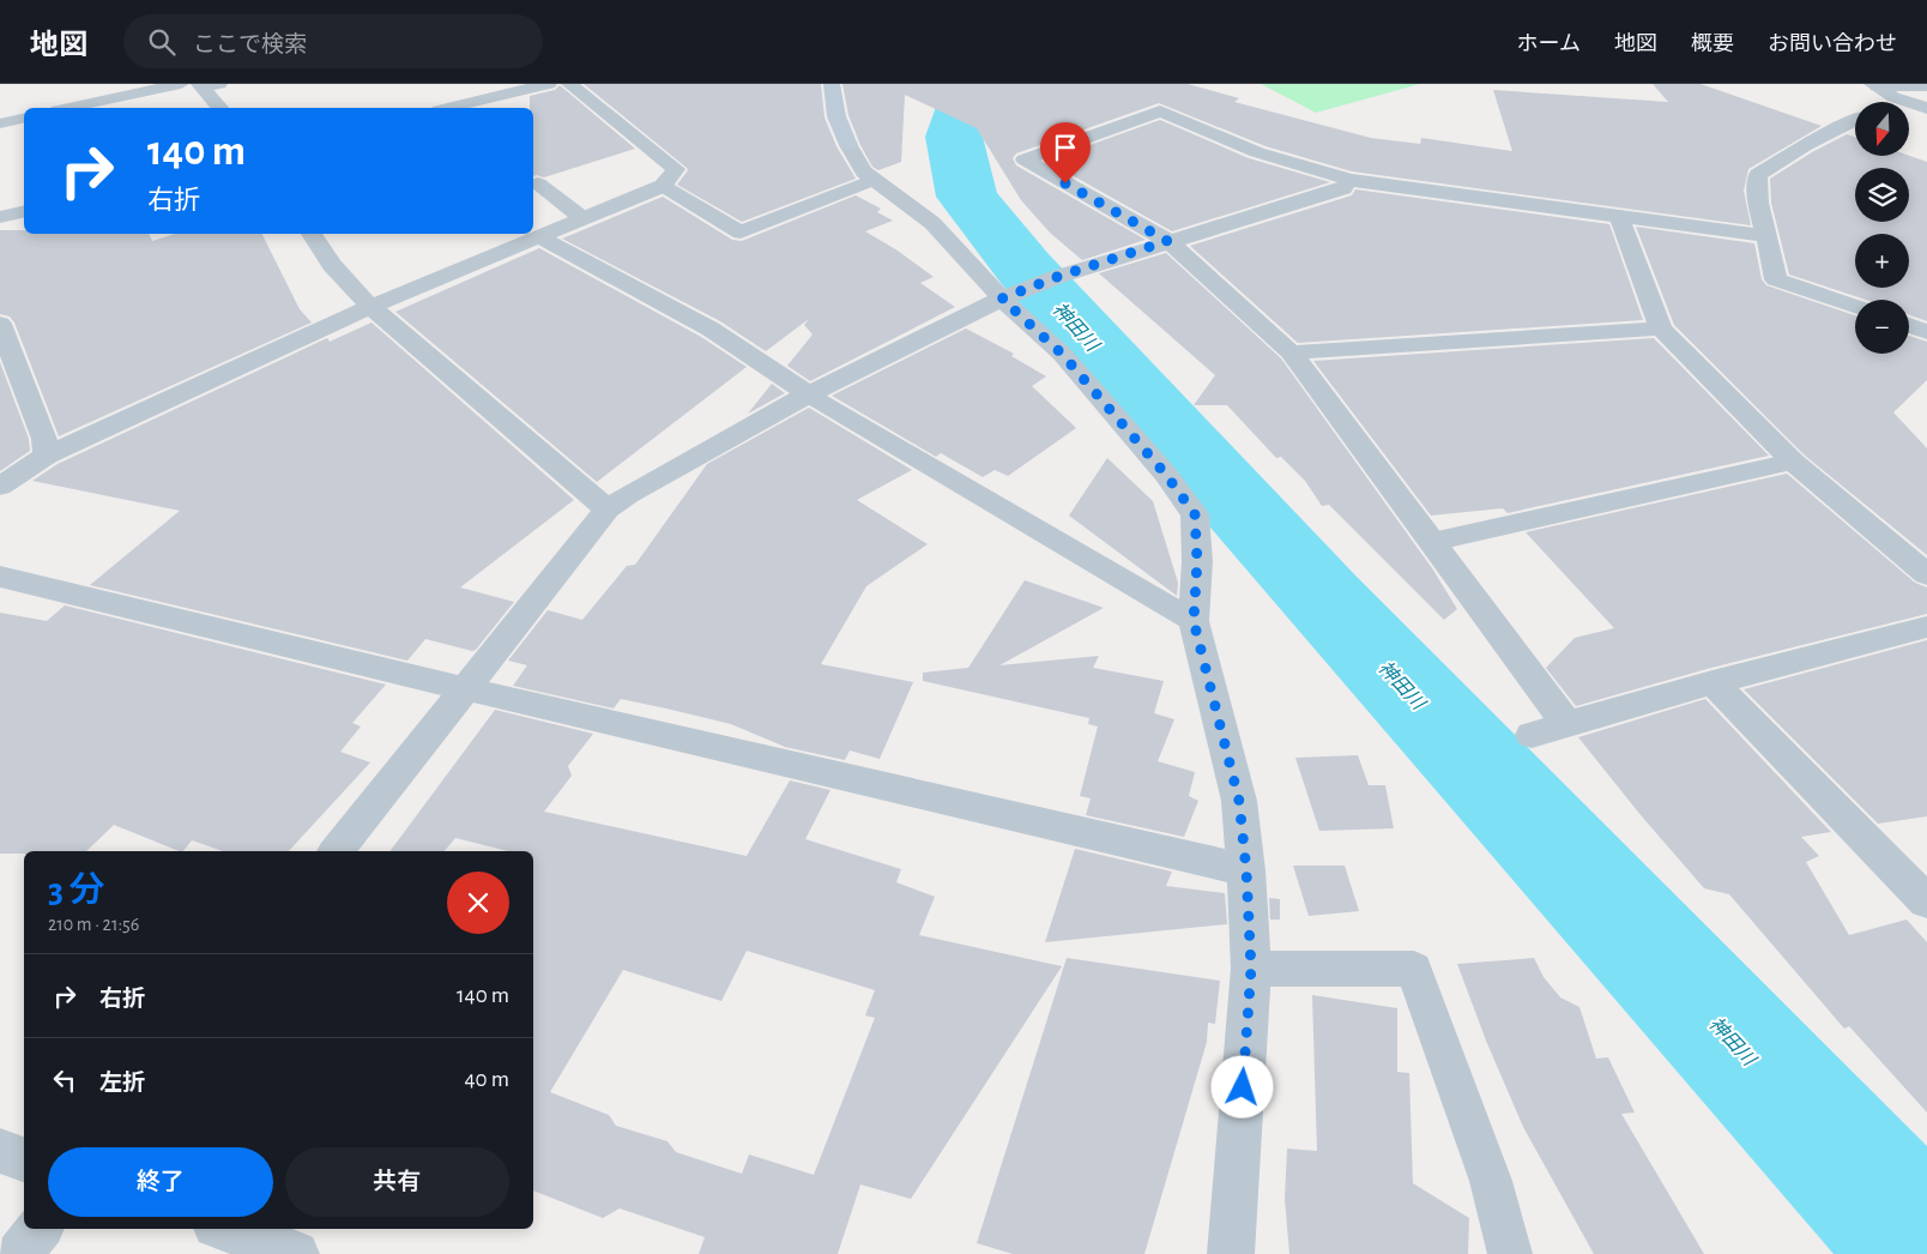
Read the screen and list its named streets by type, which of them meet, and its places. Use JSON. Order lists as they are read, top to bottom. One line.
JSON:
{"water":["神田川"],"north":"bottom","page":{"header":"地図","search":"ここで検索","nav":["ホーム","地図","概要","お問い合わせ"],"map_buttons":["+","−"],"turn":["140 m","右折"],"heading":["3 分","210 m · 21:56"],"list":[{"name":"右折","value":"140 m"},{"name":"左折","value":"40 m"}],"buttons":["終了","共有"]}}
